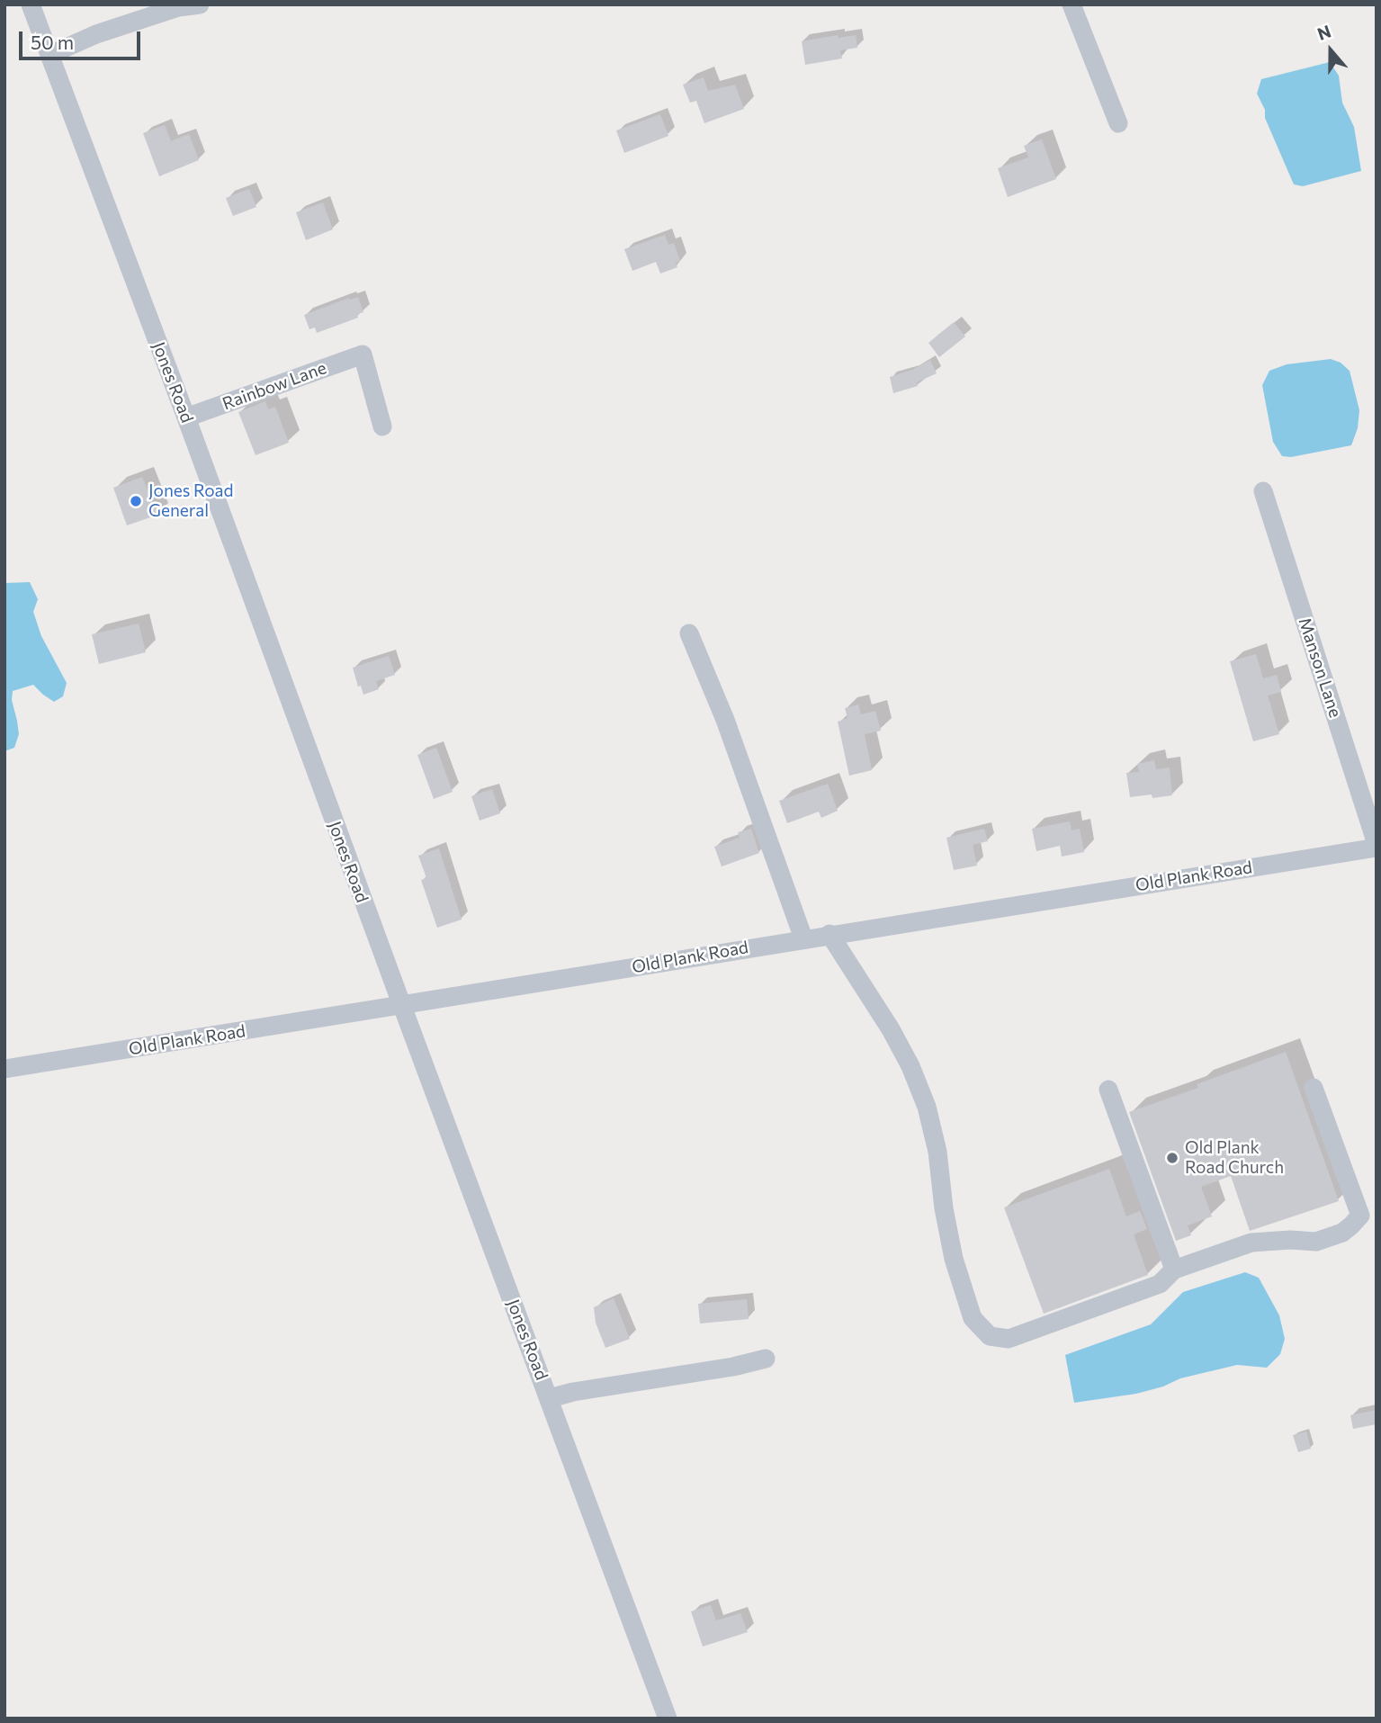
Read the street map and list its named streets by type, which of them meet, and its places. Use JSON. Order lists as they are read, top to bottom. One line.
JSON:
{"streets":{"street":["Jones Road","Rainbow Lane","Manson Lane","Old Plank Road"]},"crossings":[["Jones Road","Rainbow Lane"],["Jones Road","Old Plank Road"],["Manson Lane","Old Plank Road"]],"places":["Jones Road General","Old Plank Road Church"],"scale_bar":"50 m","north":"top"}
